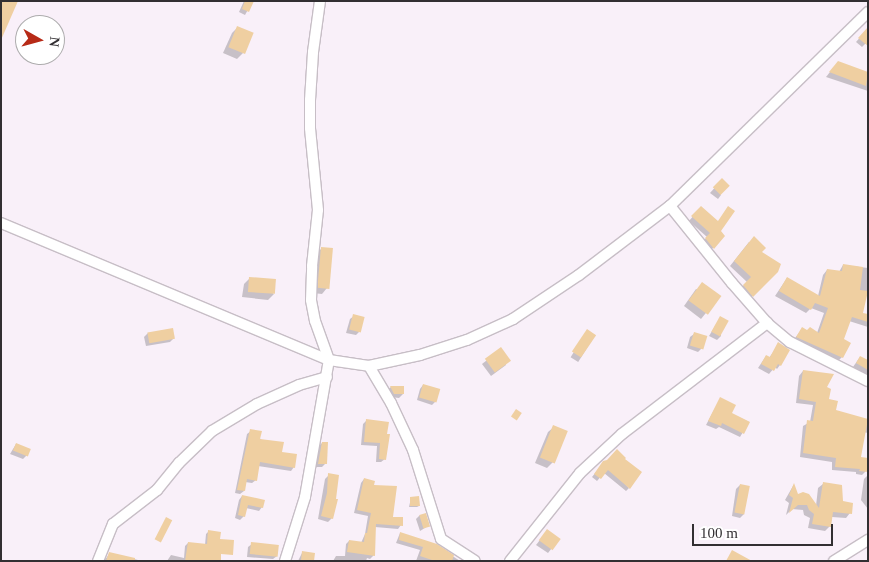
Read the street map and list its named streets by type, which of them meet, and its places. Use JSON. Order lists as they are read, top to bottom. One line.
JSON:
{"scale_bar":"100 m","north":"right"}
